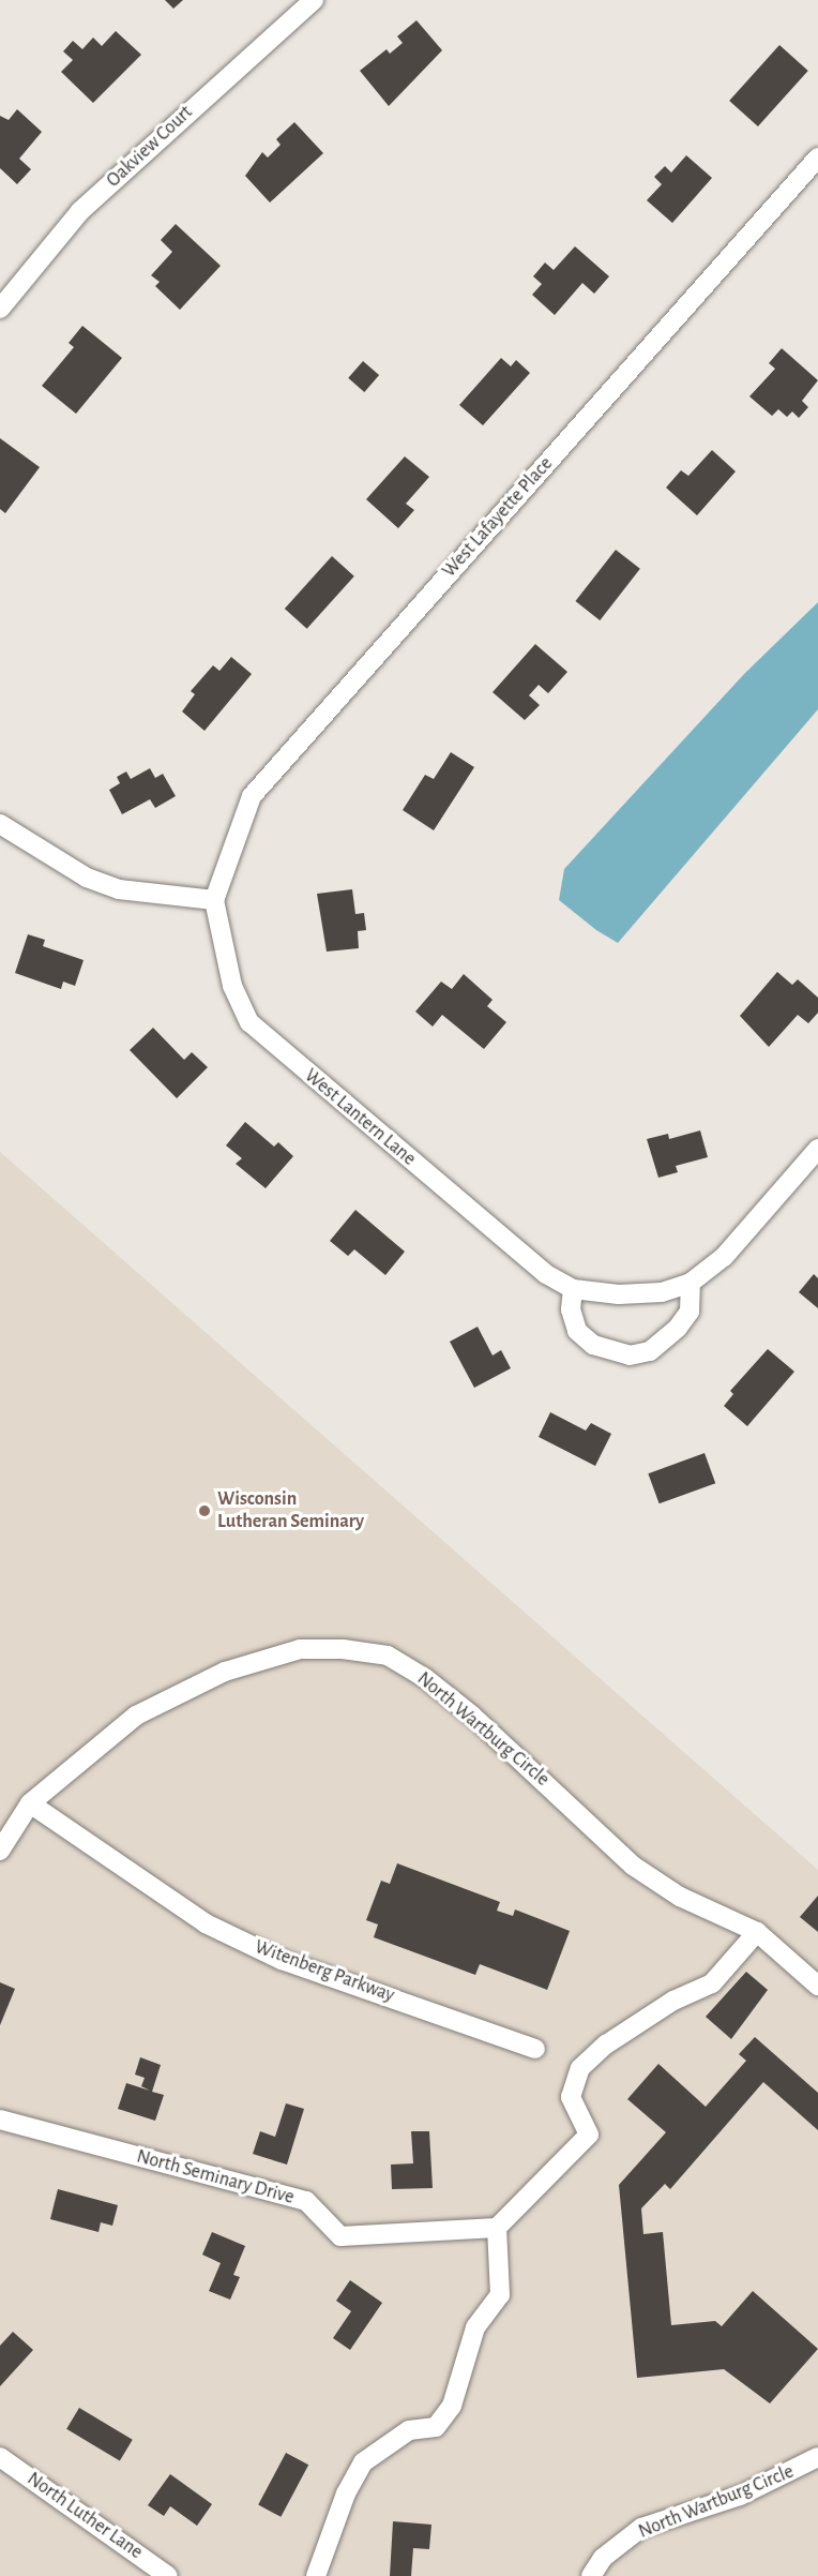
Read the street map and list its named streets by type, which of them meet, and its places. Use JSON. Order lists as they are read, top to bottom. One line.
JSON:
{"streets":{"street":["Oakview Court","West Lafayette Place","West Lantern Lane","North Wartburg Circle","Witenberg Parkway","North Seminary Drive","North Luther Lane"]},"crossings":[["West Lafayette Place","West Lantern Lane"],["North Wartburg Circle","Witenberg Parkway"]],"places":["Wisconsin Lutheran Seminary"]}
